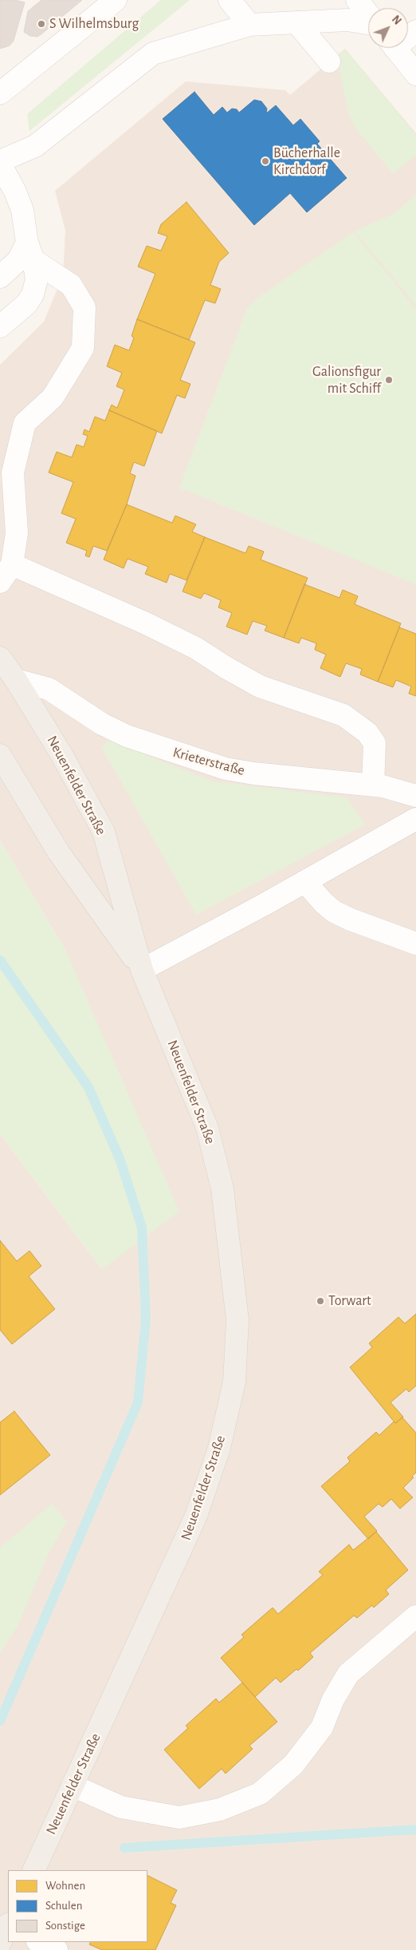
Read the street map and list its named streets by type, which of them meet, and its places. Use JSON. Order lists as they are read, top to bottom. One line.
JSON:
{"streets":{"main road":["Neuenfelder Straße"],"street":["Krieterstraße"]},"crossings":[["Krieterstraße","Neuenfelder Straße"]],"places":["S Wilhelmsburg","Bücherhalle Kirchdorf","Galionsfigur mit Schiff","Torwart"],"legend":["Wohnen","Schulen","Sonstige"],"north":"top right"}
